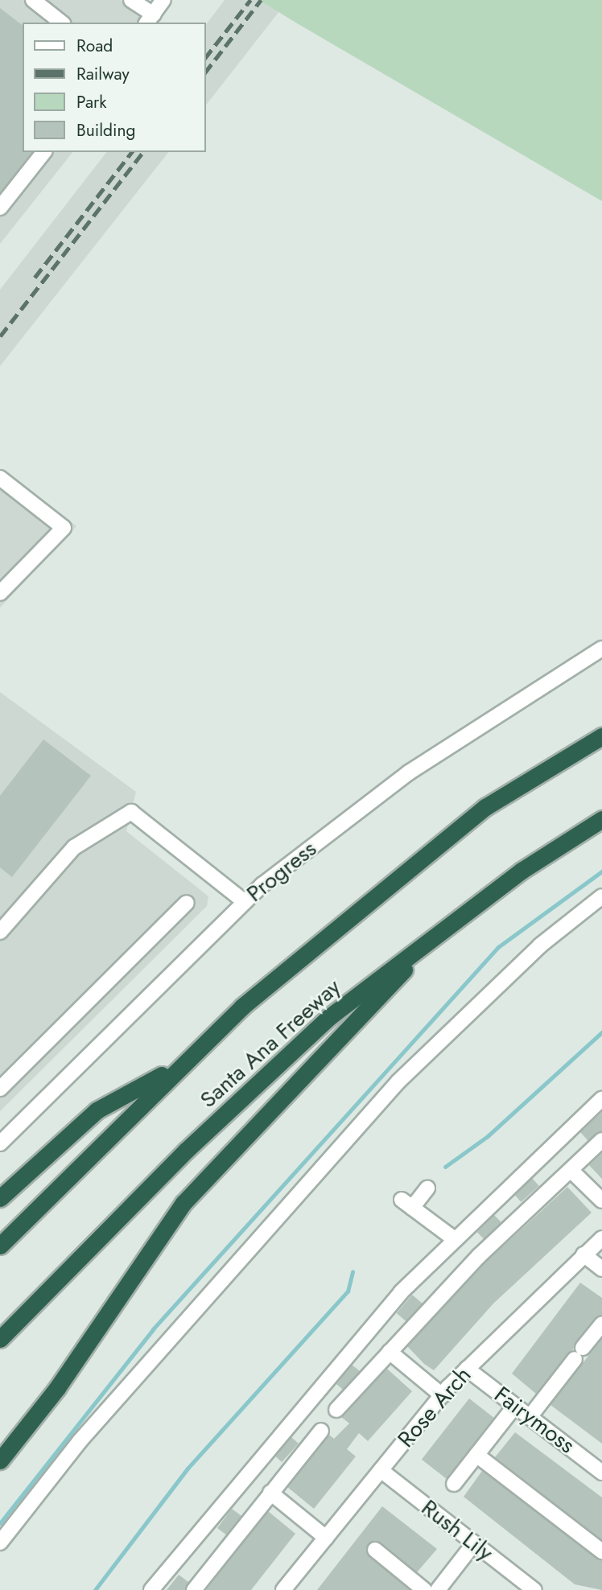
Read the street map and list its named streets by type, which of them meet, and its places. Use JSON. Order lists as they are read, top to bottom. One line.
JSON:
{"streets":{"highway":["Santa Ana Freeway"],"street":["Progress","Rose Arch","Fairymoss","Rush Lily"]},"crossings":[["Rose Arch","Fairymoss"],["Rose Arch","Rush Lily"]],"legend":["Road","Railway","Park","Building"]}
